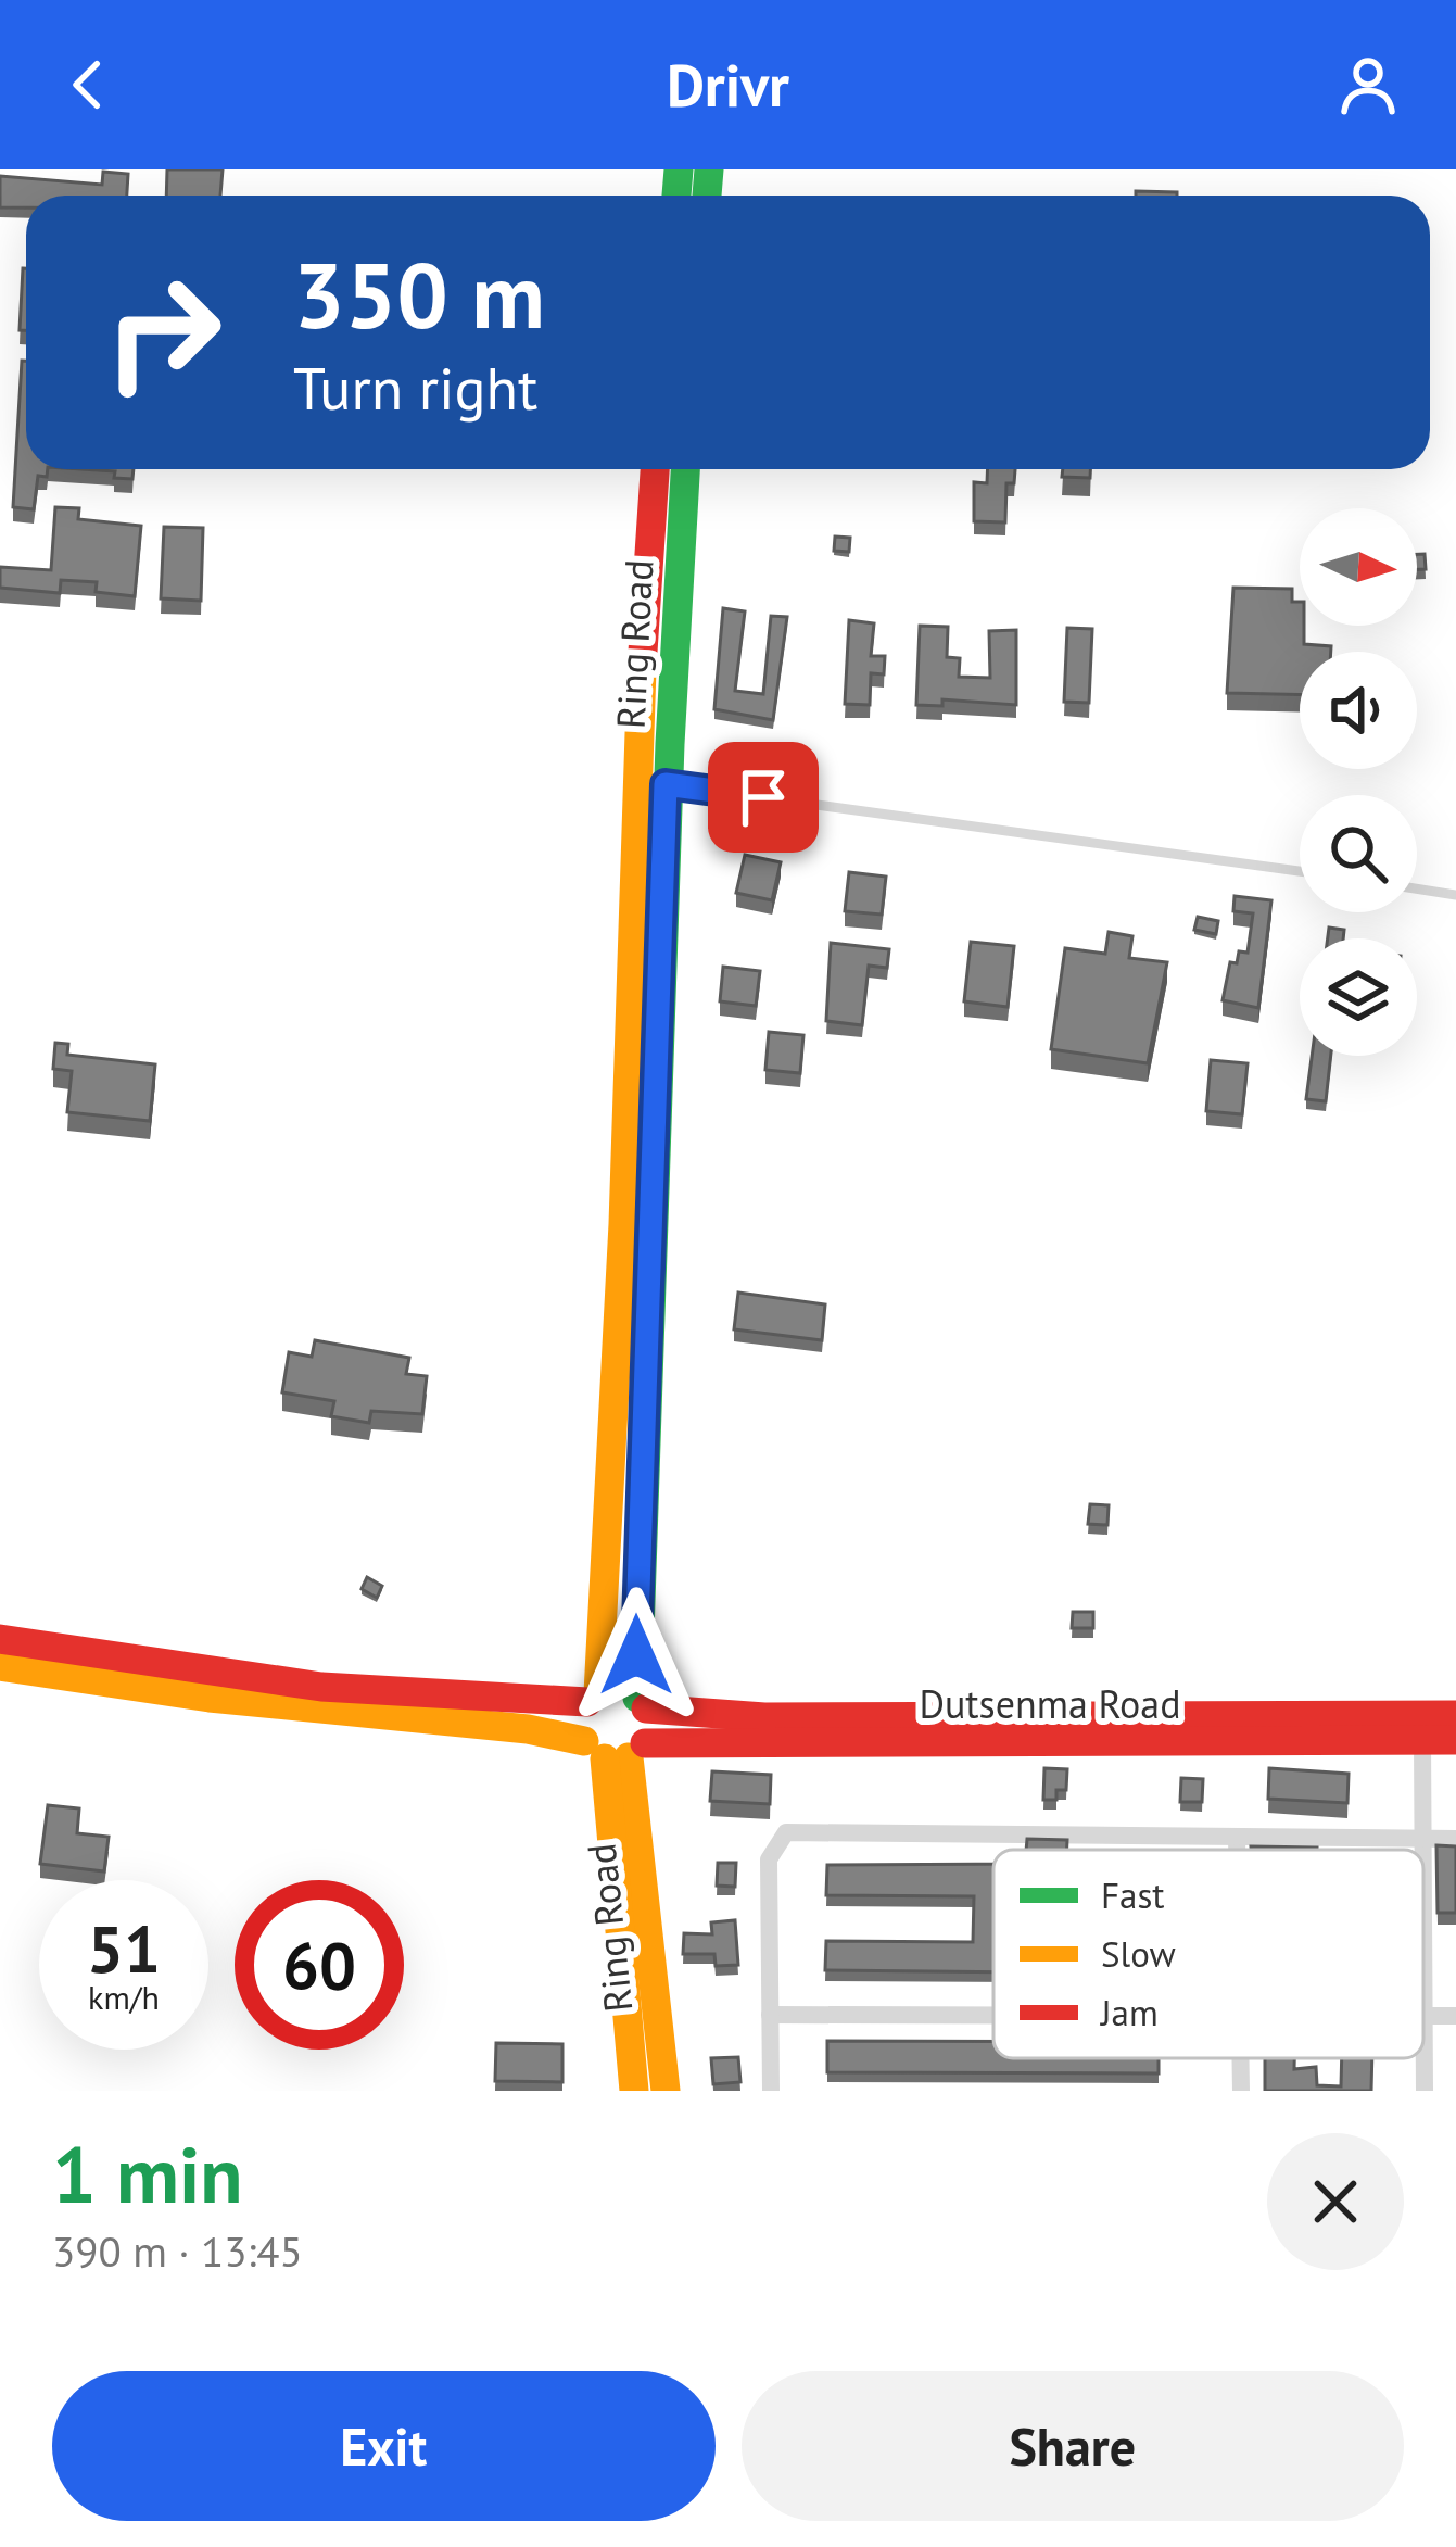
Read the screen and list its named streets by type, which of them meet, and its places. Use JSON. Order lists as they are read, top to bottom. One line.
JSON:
{"streets":{"main road":["Ring Road","Dutsenma Road"]},"crossings":[["Ring Road","Dutsenma Road"]],"legend":["Fast","Slow","Jam"],"north":"right","page":{"header":"Drivr","turn":["350 m","Turn right"],"speed":"51 km/h","limit":"60","heading":["1 min","390 m · 13:45"],"buttons":["Exit","Share"]}}
